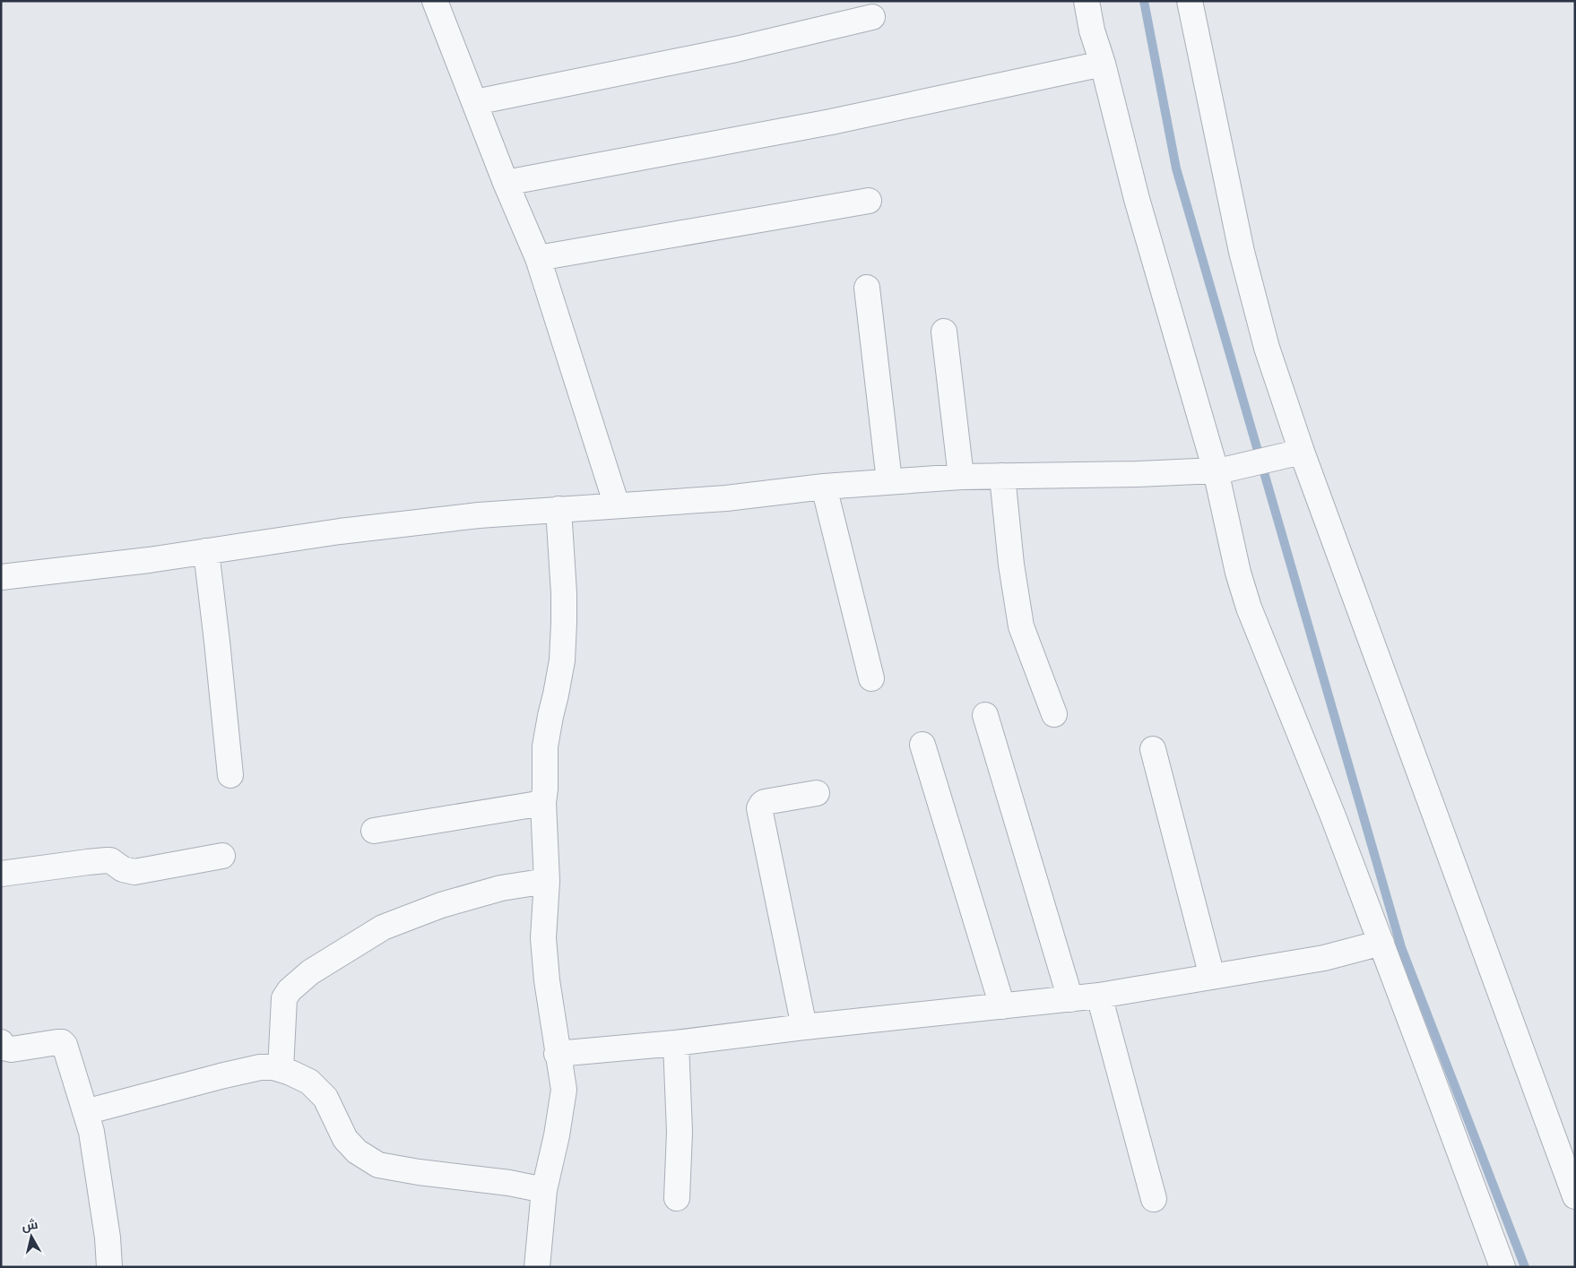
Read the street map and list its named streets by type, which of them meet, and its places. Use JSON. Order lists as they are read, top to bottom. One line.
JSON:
{"north":"top"}
